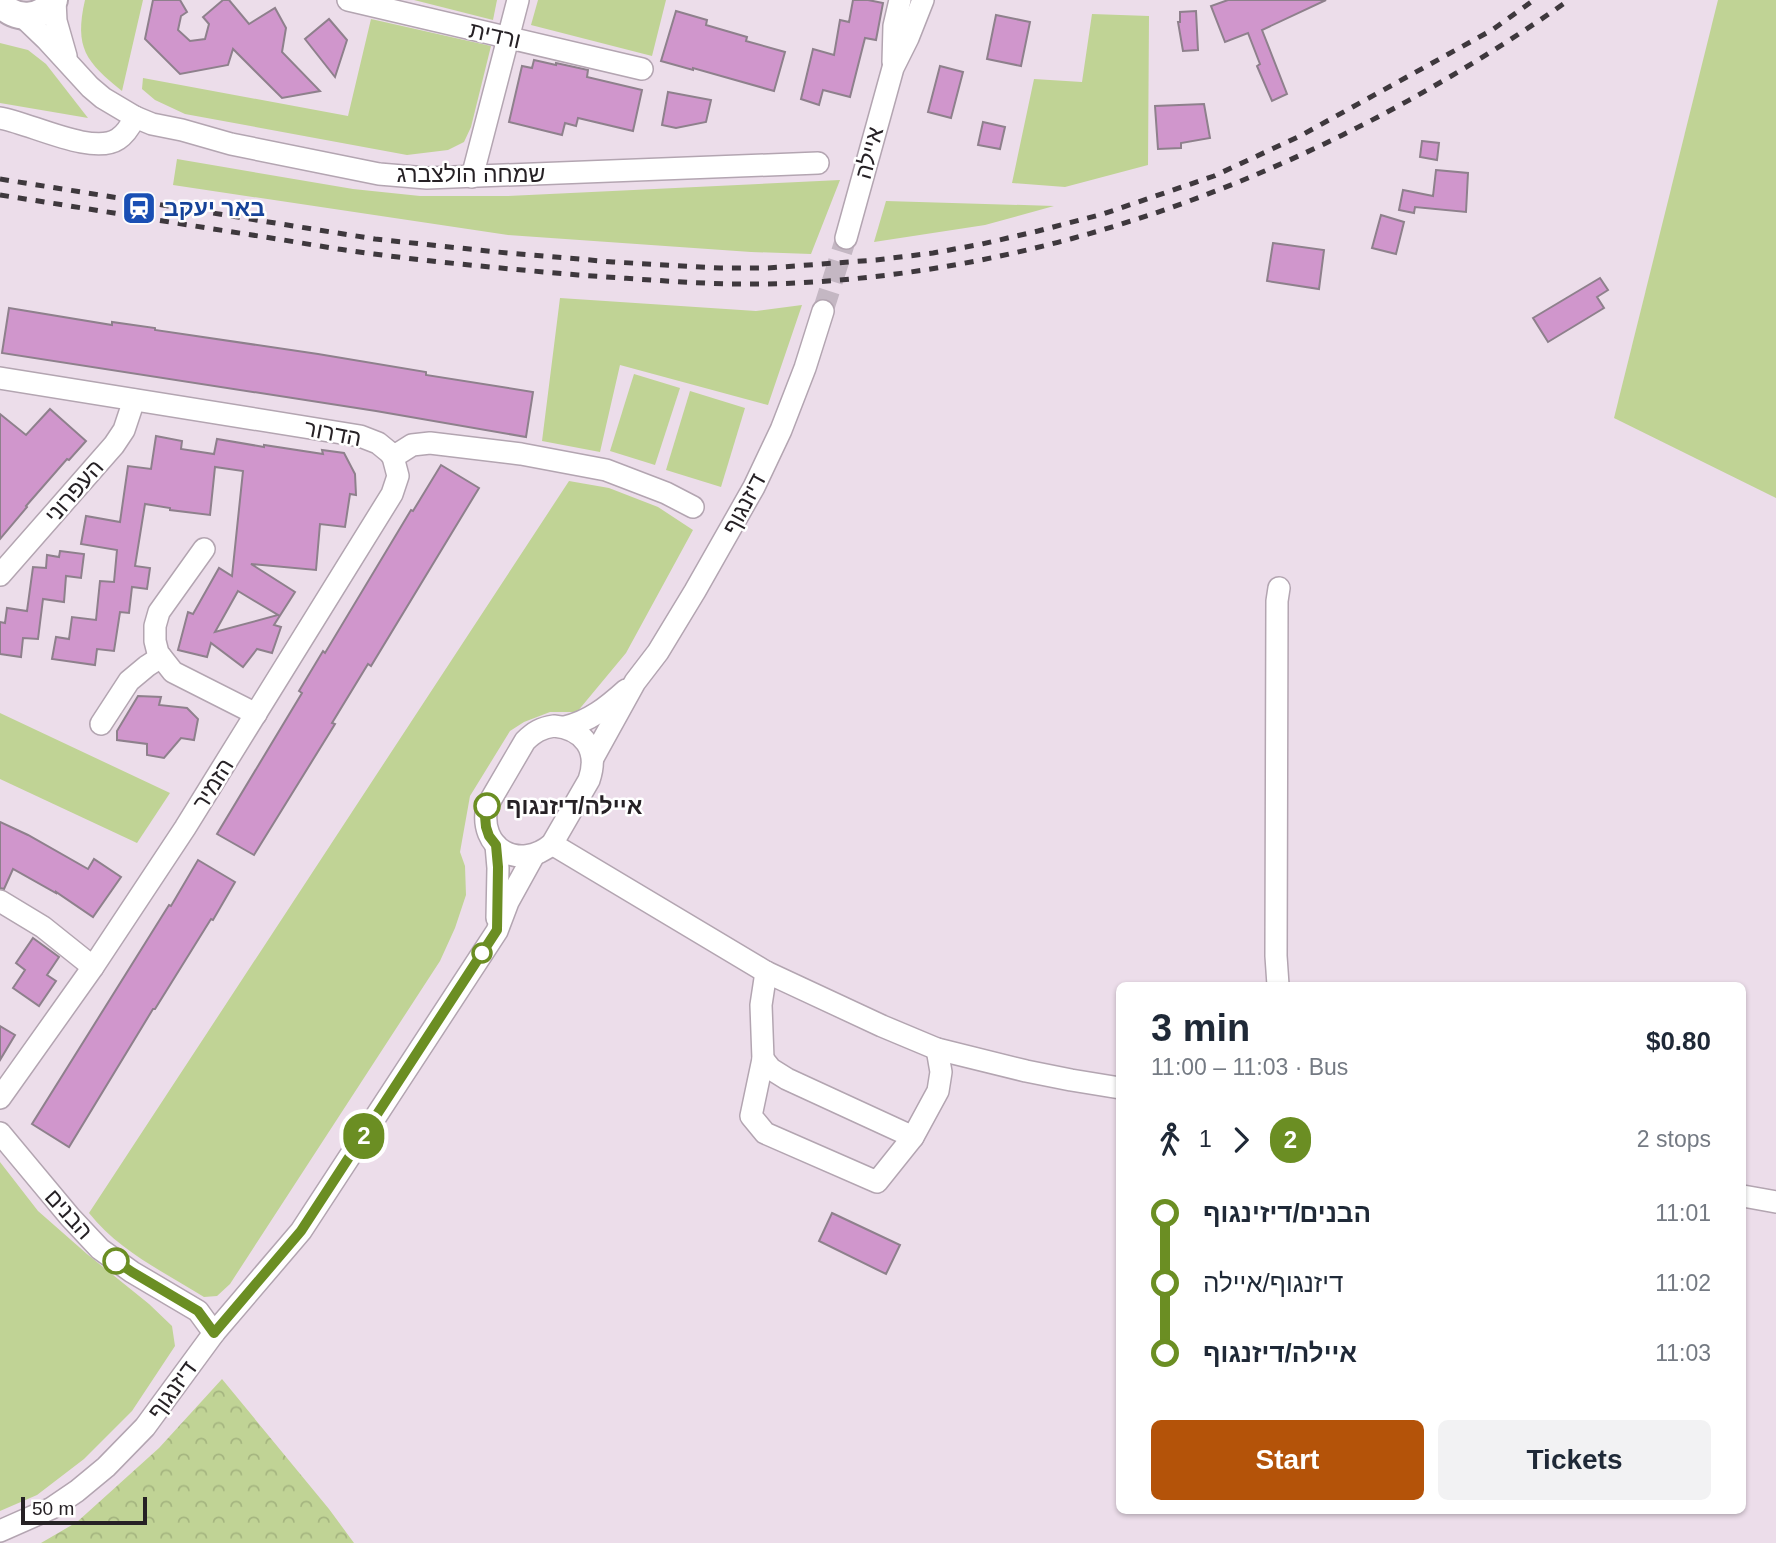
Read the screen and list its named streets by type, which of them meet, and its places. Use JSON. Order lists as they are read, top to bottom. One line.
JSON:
{"streets":{"street":["ורדית","איילה","שמחה הולצברג","הדרור","העפרוני","דיזנגוף","הזמיר","הבנים"]},"crossings":[["הדרור","העפרוני"],["הדרור","הזמיר"],["דיזנגוף","הבנים"]],"places":{"station":["באר יעקב"],"other":["איילה/דיזנגוף"]},"lines":["bus line 2"],"scale_bar":"50 m","page":{"on_map":"2","heading":["3 min","11:00 – 11:03 · Bus","$0.80"],"legs":["1","2","2 stops"],"list":[{"name":"הבנים/דיזינגוף","value":"11:01"},{"name":"דיזנגוף/איילה","value":"11:02"},{"name":"איילה/דיזנגוף","value":"11:03"}],"buttons":["Start","Tickets"],"scale":"50 m"}}
